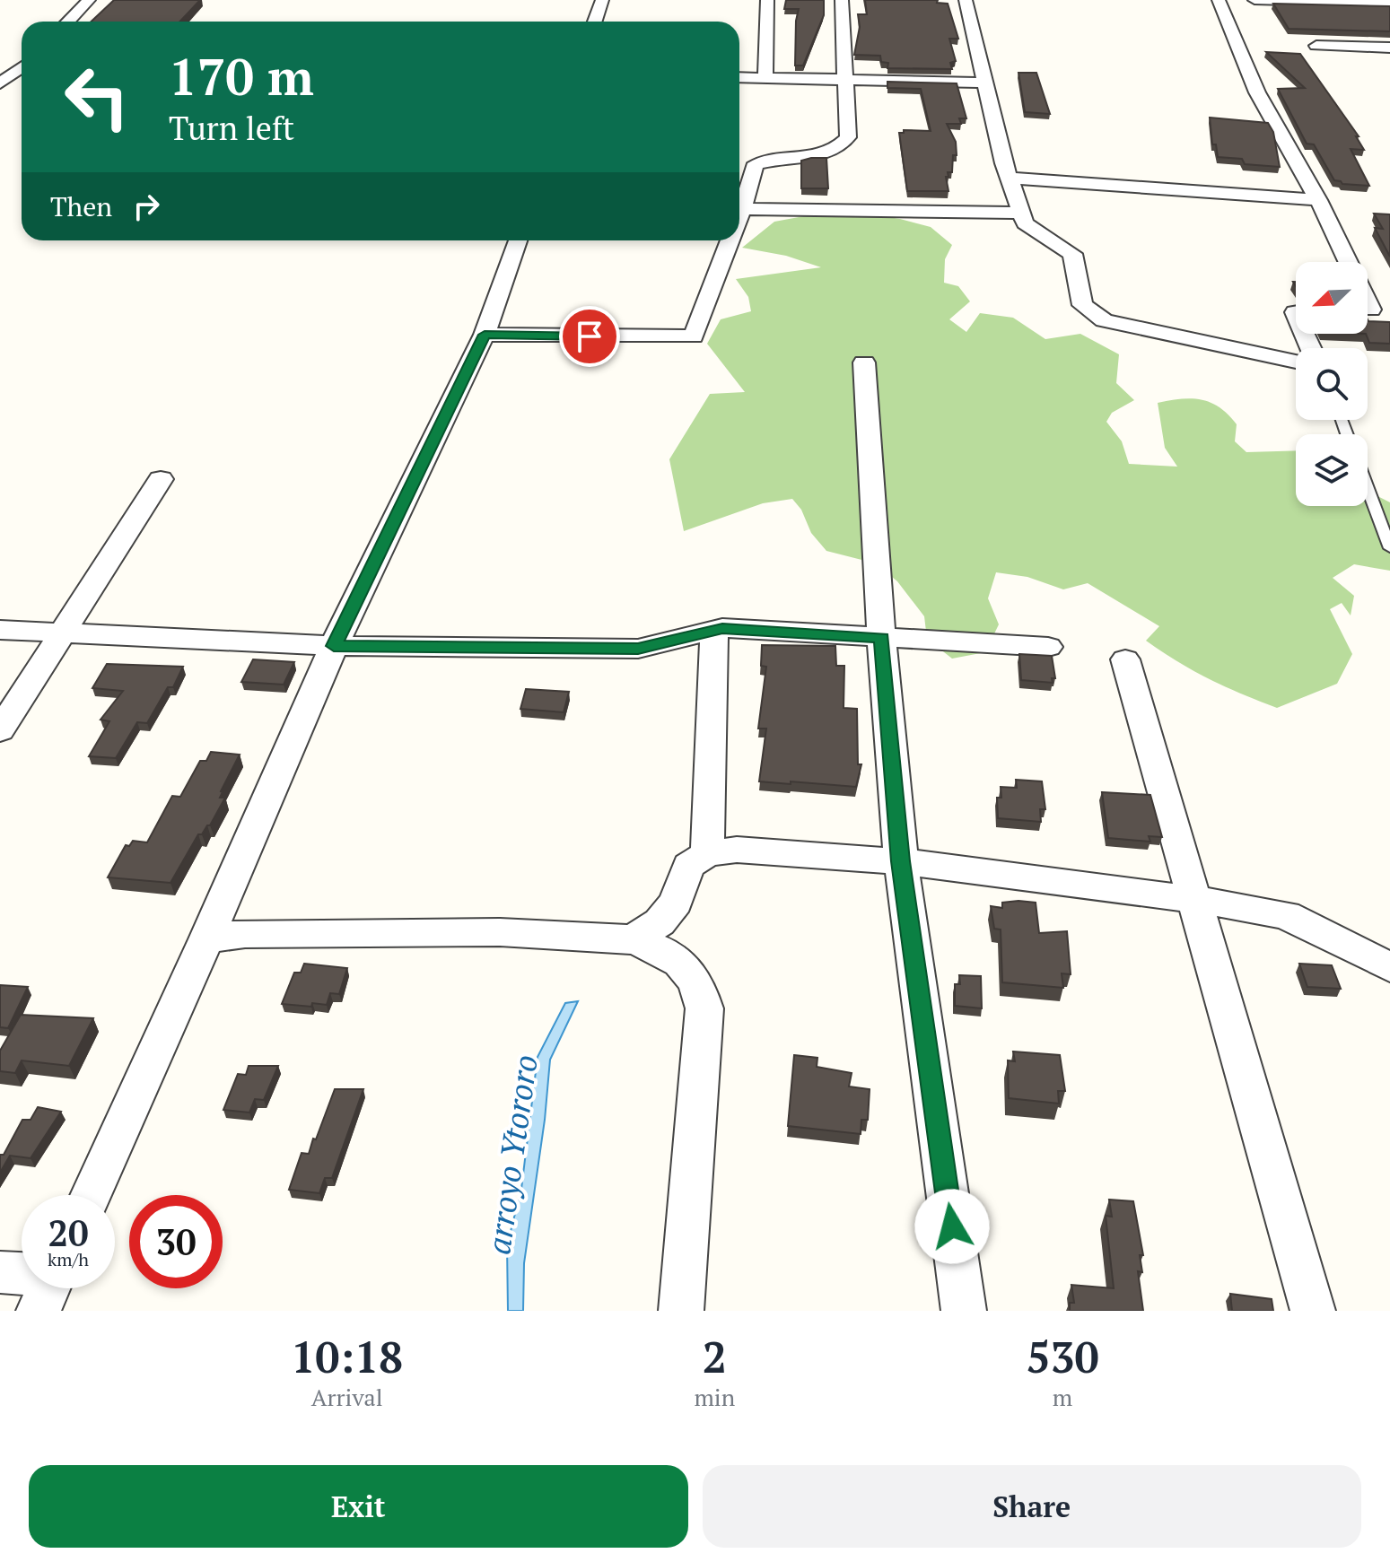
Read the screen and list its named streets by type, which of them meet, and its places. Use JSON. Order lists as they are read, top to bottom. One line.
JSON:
{"water":["arroyo Ytororo"],"north":"bottom left","page":{"turn":["170 m","Turn left"],"then":"Then","speed":"20 km/h","limit":"30","eta":["10:18","Arrival","2","min","530","m"],"buttons":["Exit","Share"]}}
